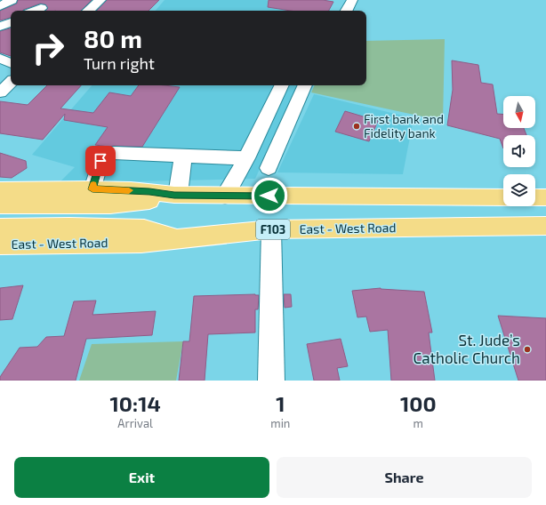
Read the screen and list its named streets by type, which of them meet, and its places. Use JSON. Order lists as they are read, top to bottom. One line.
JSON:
{"streets":{"main road":["East - West Road","F103"]},"places":["First bank and Fidelity bank","St. Jude’s Catholic Church"],"north":"bottom","page":{"turn":["80 m","Turn right"],"eta":["10:14","Arrival","1","min","100","m"],"buttons":["Exit","Share"]}}
